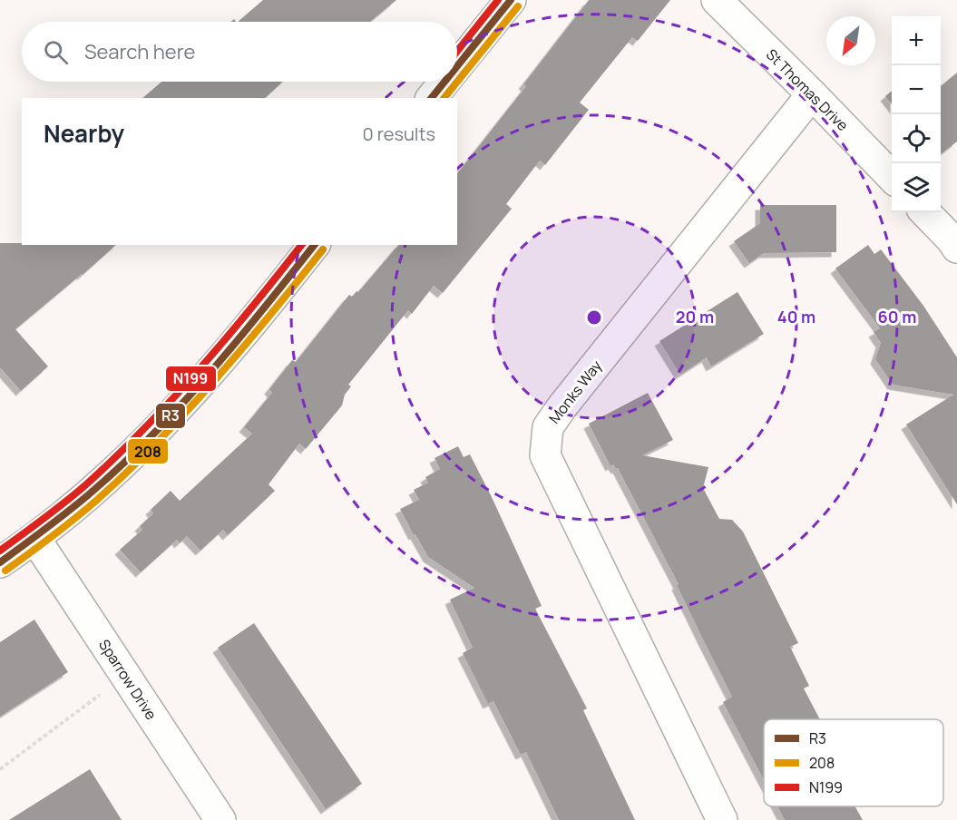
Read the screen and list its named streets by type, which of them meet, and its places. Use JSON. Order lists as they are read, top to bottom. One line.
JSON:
{"streets":{"street":["St Thomas Drive","Monks Way","Sparrow Drive"]},"crossings":[["St Thomas Drive","Monks Way"]],"lines":["transit line R3","transit line N199","transit line 208"],"legend":["R3","208","N199"],"north":"bottom left","page":{"map_buttons":["+","−"],"search":"Search here","heading":["Nearby","0 results"]},"rings":["20 m","40 m","60 m"]}
